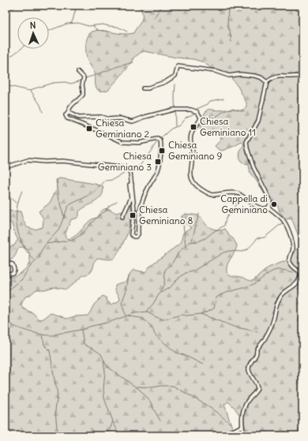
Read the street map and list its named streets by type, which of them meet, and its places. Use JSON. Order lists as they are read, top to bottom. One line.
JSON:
{"places":{"transit":["Chiesa Geminiano 11","Chiesa Geminiano 2","Chiesa Geminiano 9","Chiesa Geminiano 3","Chiesa Geminiano 8"],"other":["Cappella di Geminiano"]},"north":"top"}
